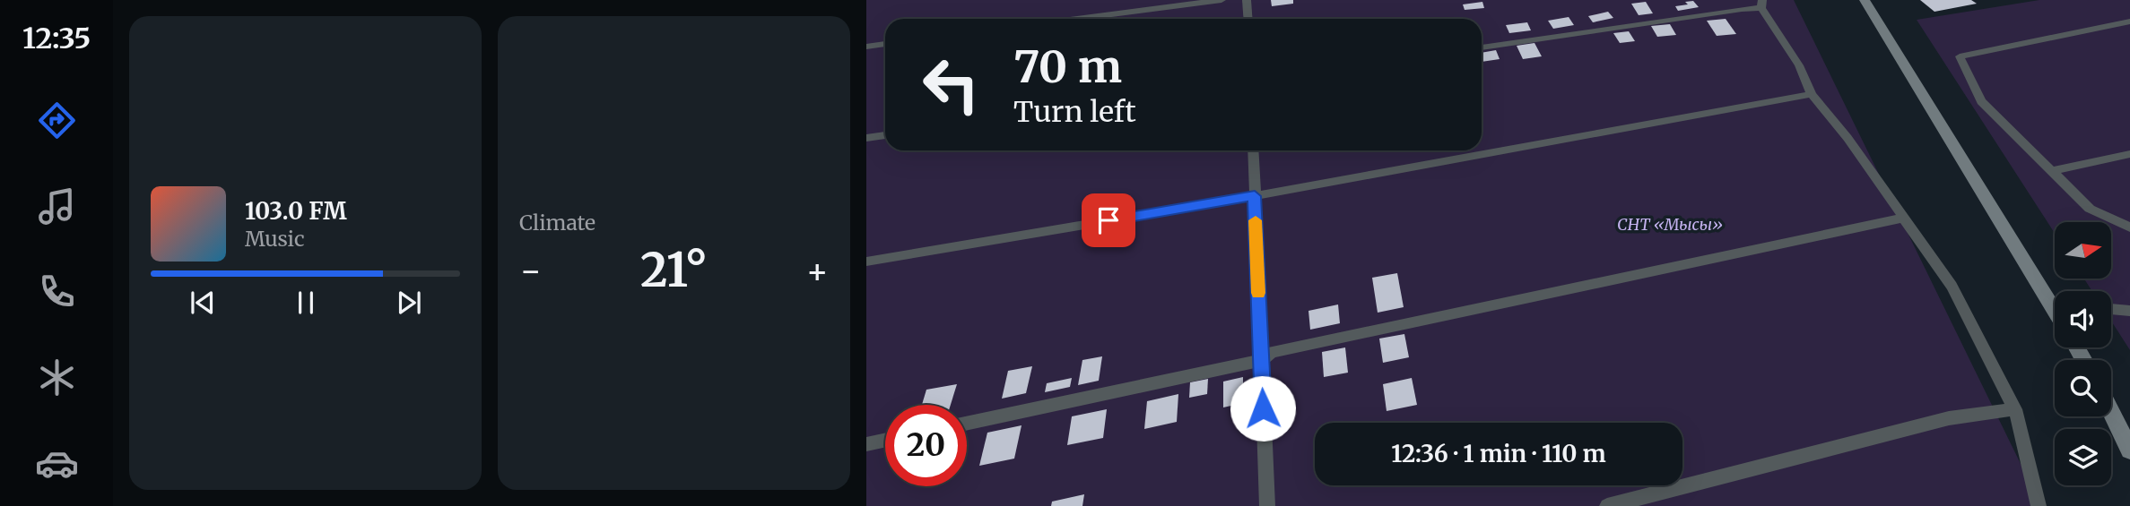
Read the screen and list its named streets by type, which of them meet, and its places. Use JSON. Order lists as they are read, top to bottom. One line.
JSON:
{"parks":["СНТ «Мысы»"],"north":"right","page":{"tabs":"12:35","tile":"Climate","turn":["70 m","Turn left"],"song":["103.0 FM","Music"],"heat":["−","21°","+"],"limit":"20","trip":"12:36 · 1 min · 110 m"}}
